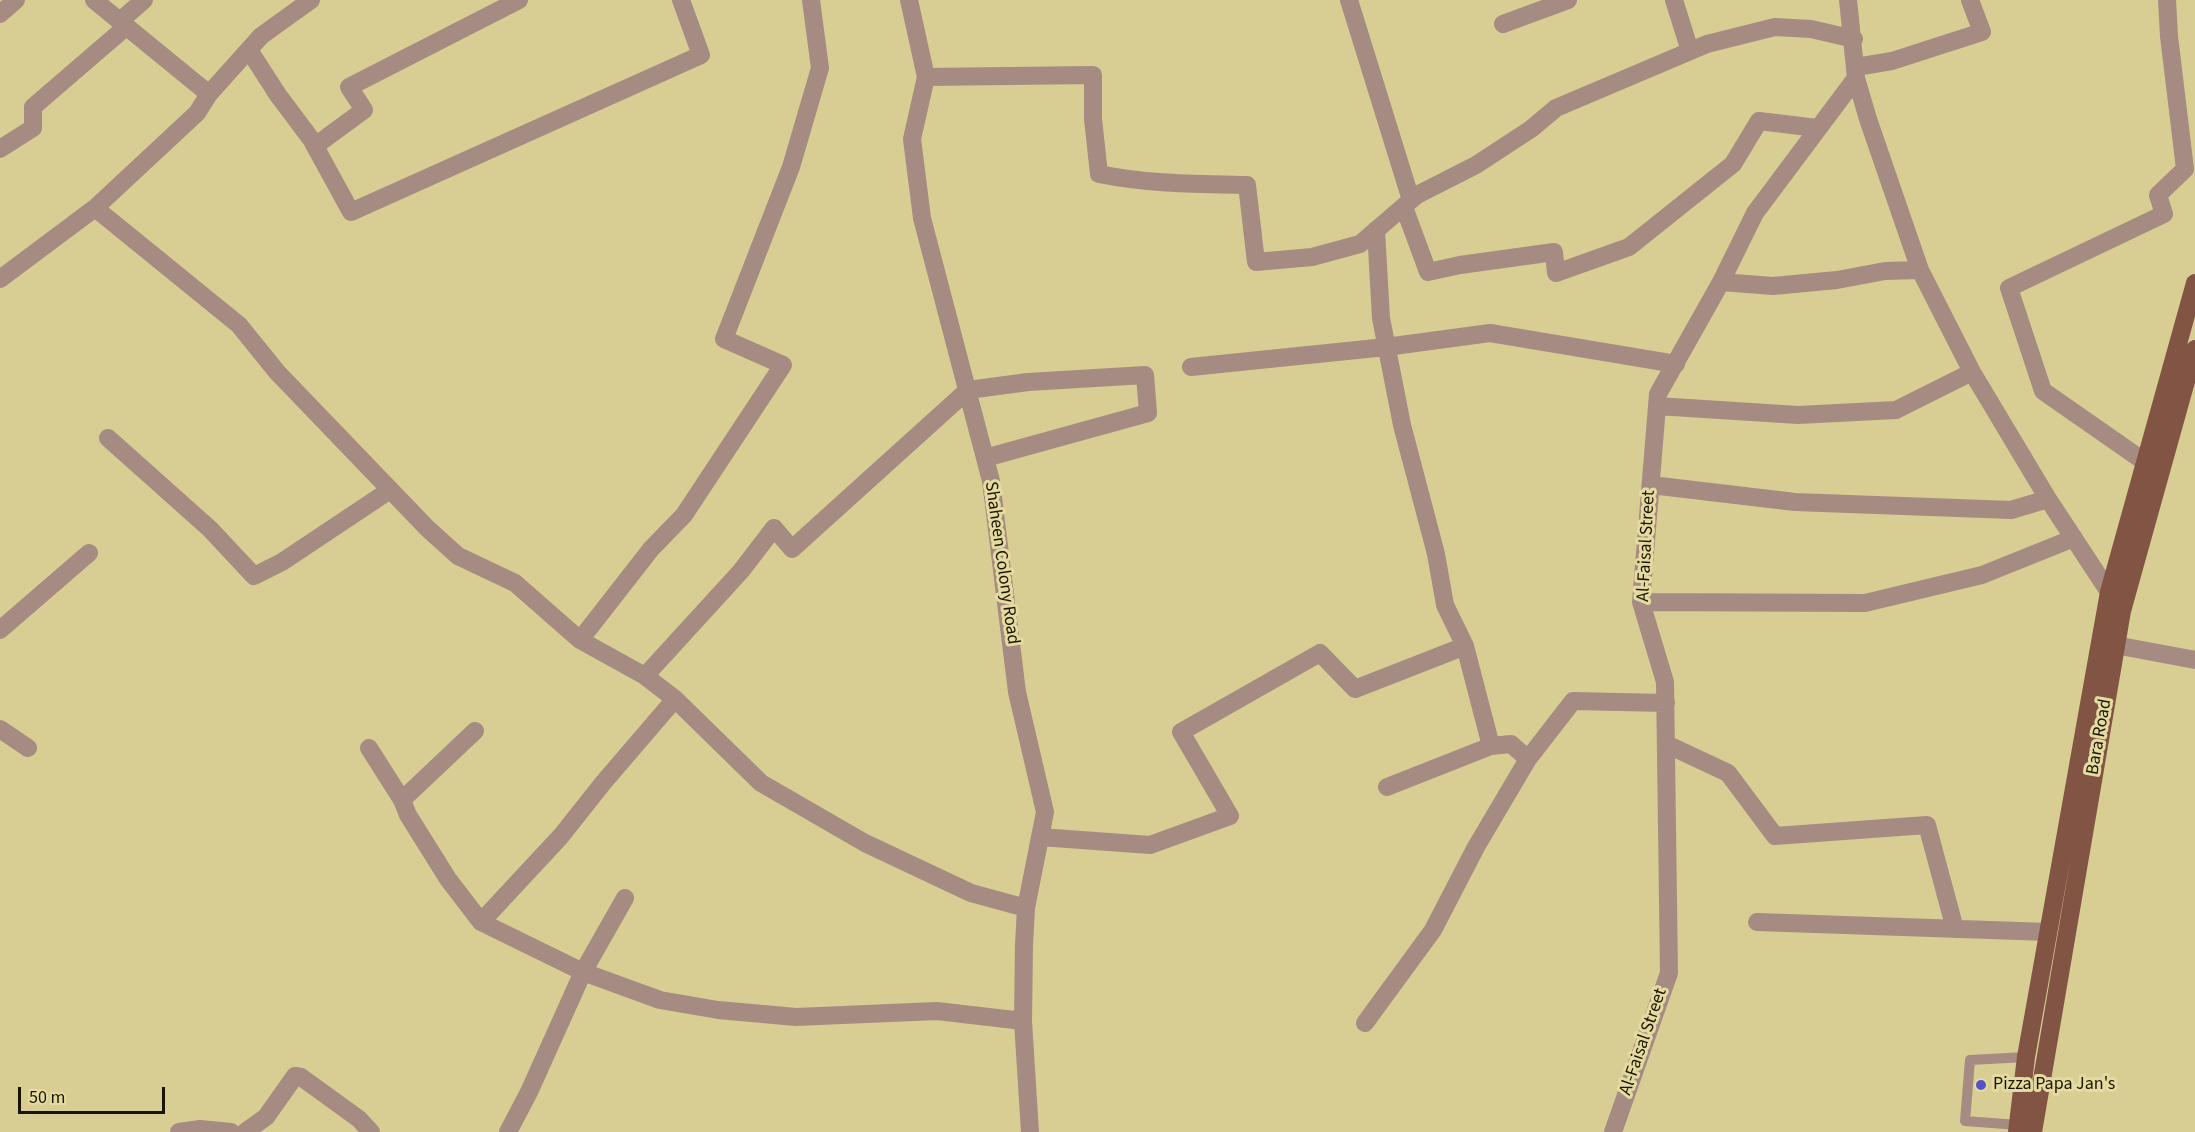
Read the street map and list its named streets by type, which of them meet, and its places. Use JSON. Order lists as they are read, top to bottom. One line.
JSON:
{"streets":{"main road":["Bara Road"],"street":["Al-Faisal Street","Shaheen Colony Road"]},"places":["Pizza Papa Jan's"],"scale_bar":"50 m"}
